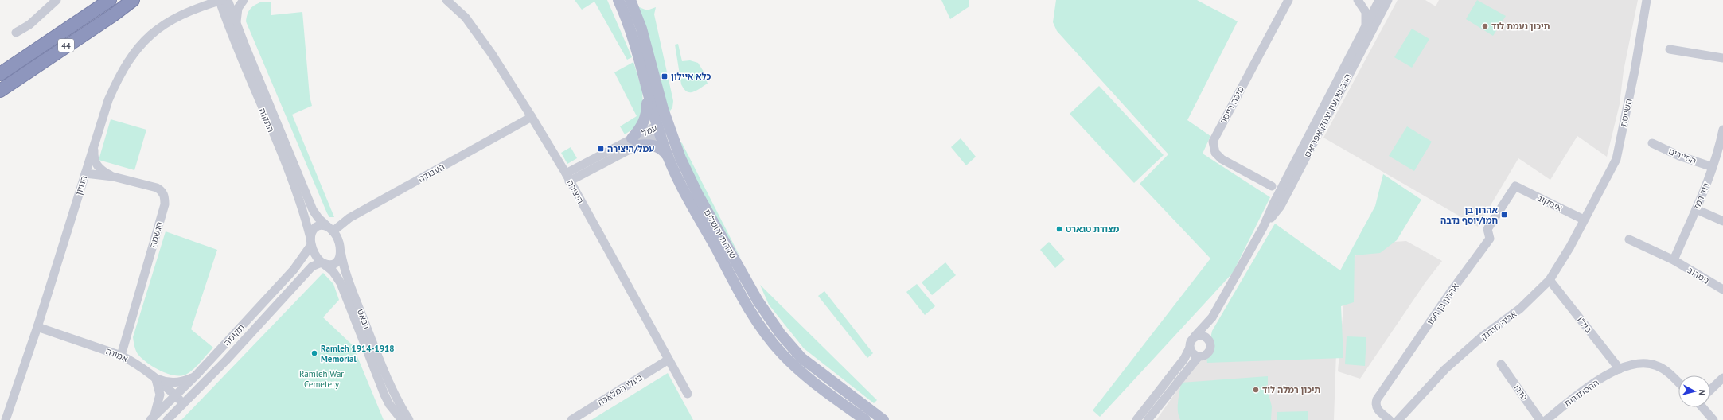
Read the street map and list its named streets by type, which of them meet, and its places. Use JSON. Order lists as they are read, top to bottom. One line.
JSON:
{"streets":{"highway":["44"],"main road":["שדרות ירושלים"],"street":["מיכה רייסר","השייטת","הרב שמעון יצחק אפריאט","התקוה","עמל","הסיירים","העבודה","החזון","היצירה","דוד רמז","איסקוב","הגשמה","נימרוב","אהרון בן חמו","רבאט","ביל\"ו","אריה מידנק","תקומה","אמונה","בעלי המלאכה","פדרו","ההסתדרות"]},"crossings":[["השייטת","איסקוב"],["השייטת","אריה מידנק"],["התקוה","העבודה"],["התקוה","החזון"],["התקוה","רבאט"],["התקוה","תקומה"],["עמל","היצירה"],["עמל","שדרות ירושלים"],["הסיירים","דוד רמז"],["העבודה","היצירה"],["העבודה","רבאט"],["העבודה","תקומה"],["החזון","הגשמה"],["החזון","אמונה"],["היצירה","בעלי המלאכה"],["דוד רמז","נימרוב"],["איסקוב","אהרון בן חמו"],["איסקוב","אריה מידנק"],["הגשמה","אמונה"],["רבאט","תקומה"],["ביל\"ו","אריה מידנק"],["ביל\"ו","ההסתדרות"],["תקומה","אמונה"]],"parks":["Ramleh War Cemetery"],"places":{"other":["תיכון נעמת לוד","מצודת טגארט","Ramleh 1914-1918 Memorial","תיכון רמלה לוד"],"transit":["כלא איילון","עמל/היצירה","אהרון בן חמו/יוסף נדבה"]},"north":"right"}
